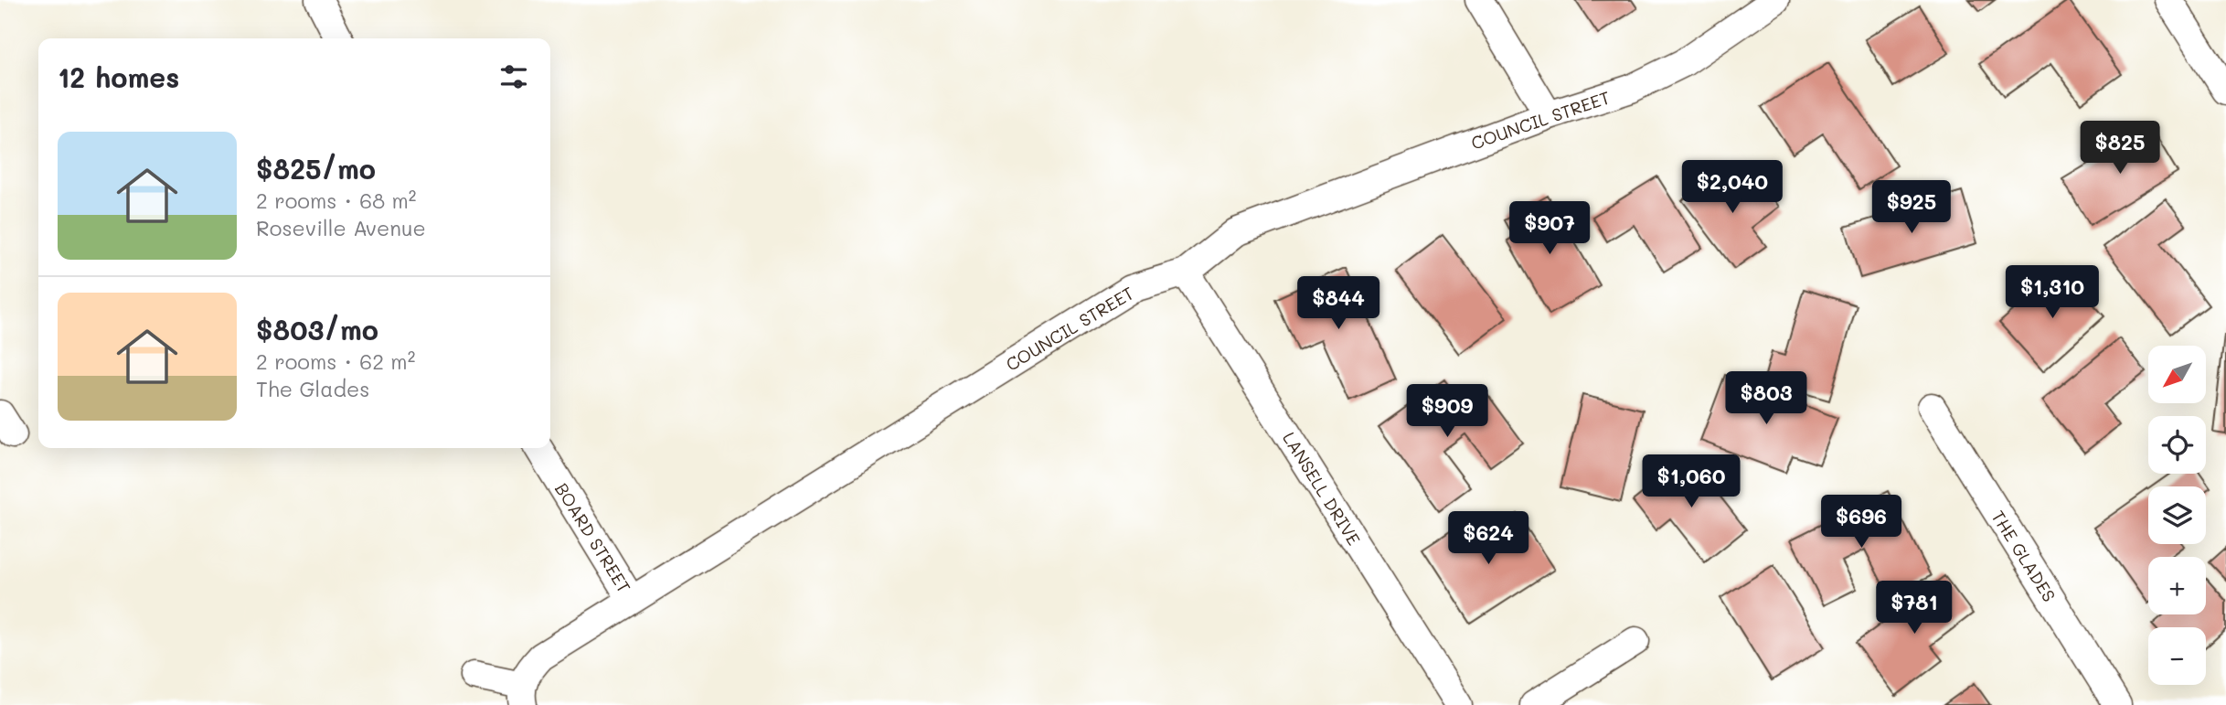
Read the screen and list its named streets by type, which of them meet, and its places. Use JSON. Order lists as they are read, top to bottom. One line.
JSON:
{"streets":{"street":["COUNCIL STREET","LANSELL DRIVE","BOARD STREET","THE GLADES"]},"crossings":[["COUNCIL STREET","LANSELL DRIVE"],["COUNCIL STREET","BOARD STREET"]],"north":"bottom left","page":{"heading":"12 homes","list":[{"name":"$825/mo","note":"2 rooms · 68 m² · Roseville Avenue"},{"name":"$803/mo","note":"2 rooms · 62 m² · The Glades"}],"price":["$825","$2,040","$925","$907","$1,310","$844","$803","$909","$1,060","$696","$624","$781"],"map_buttons":["+","−"]}}
